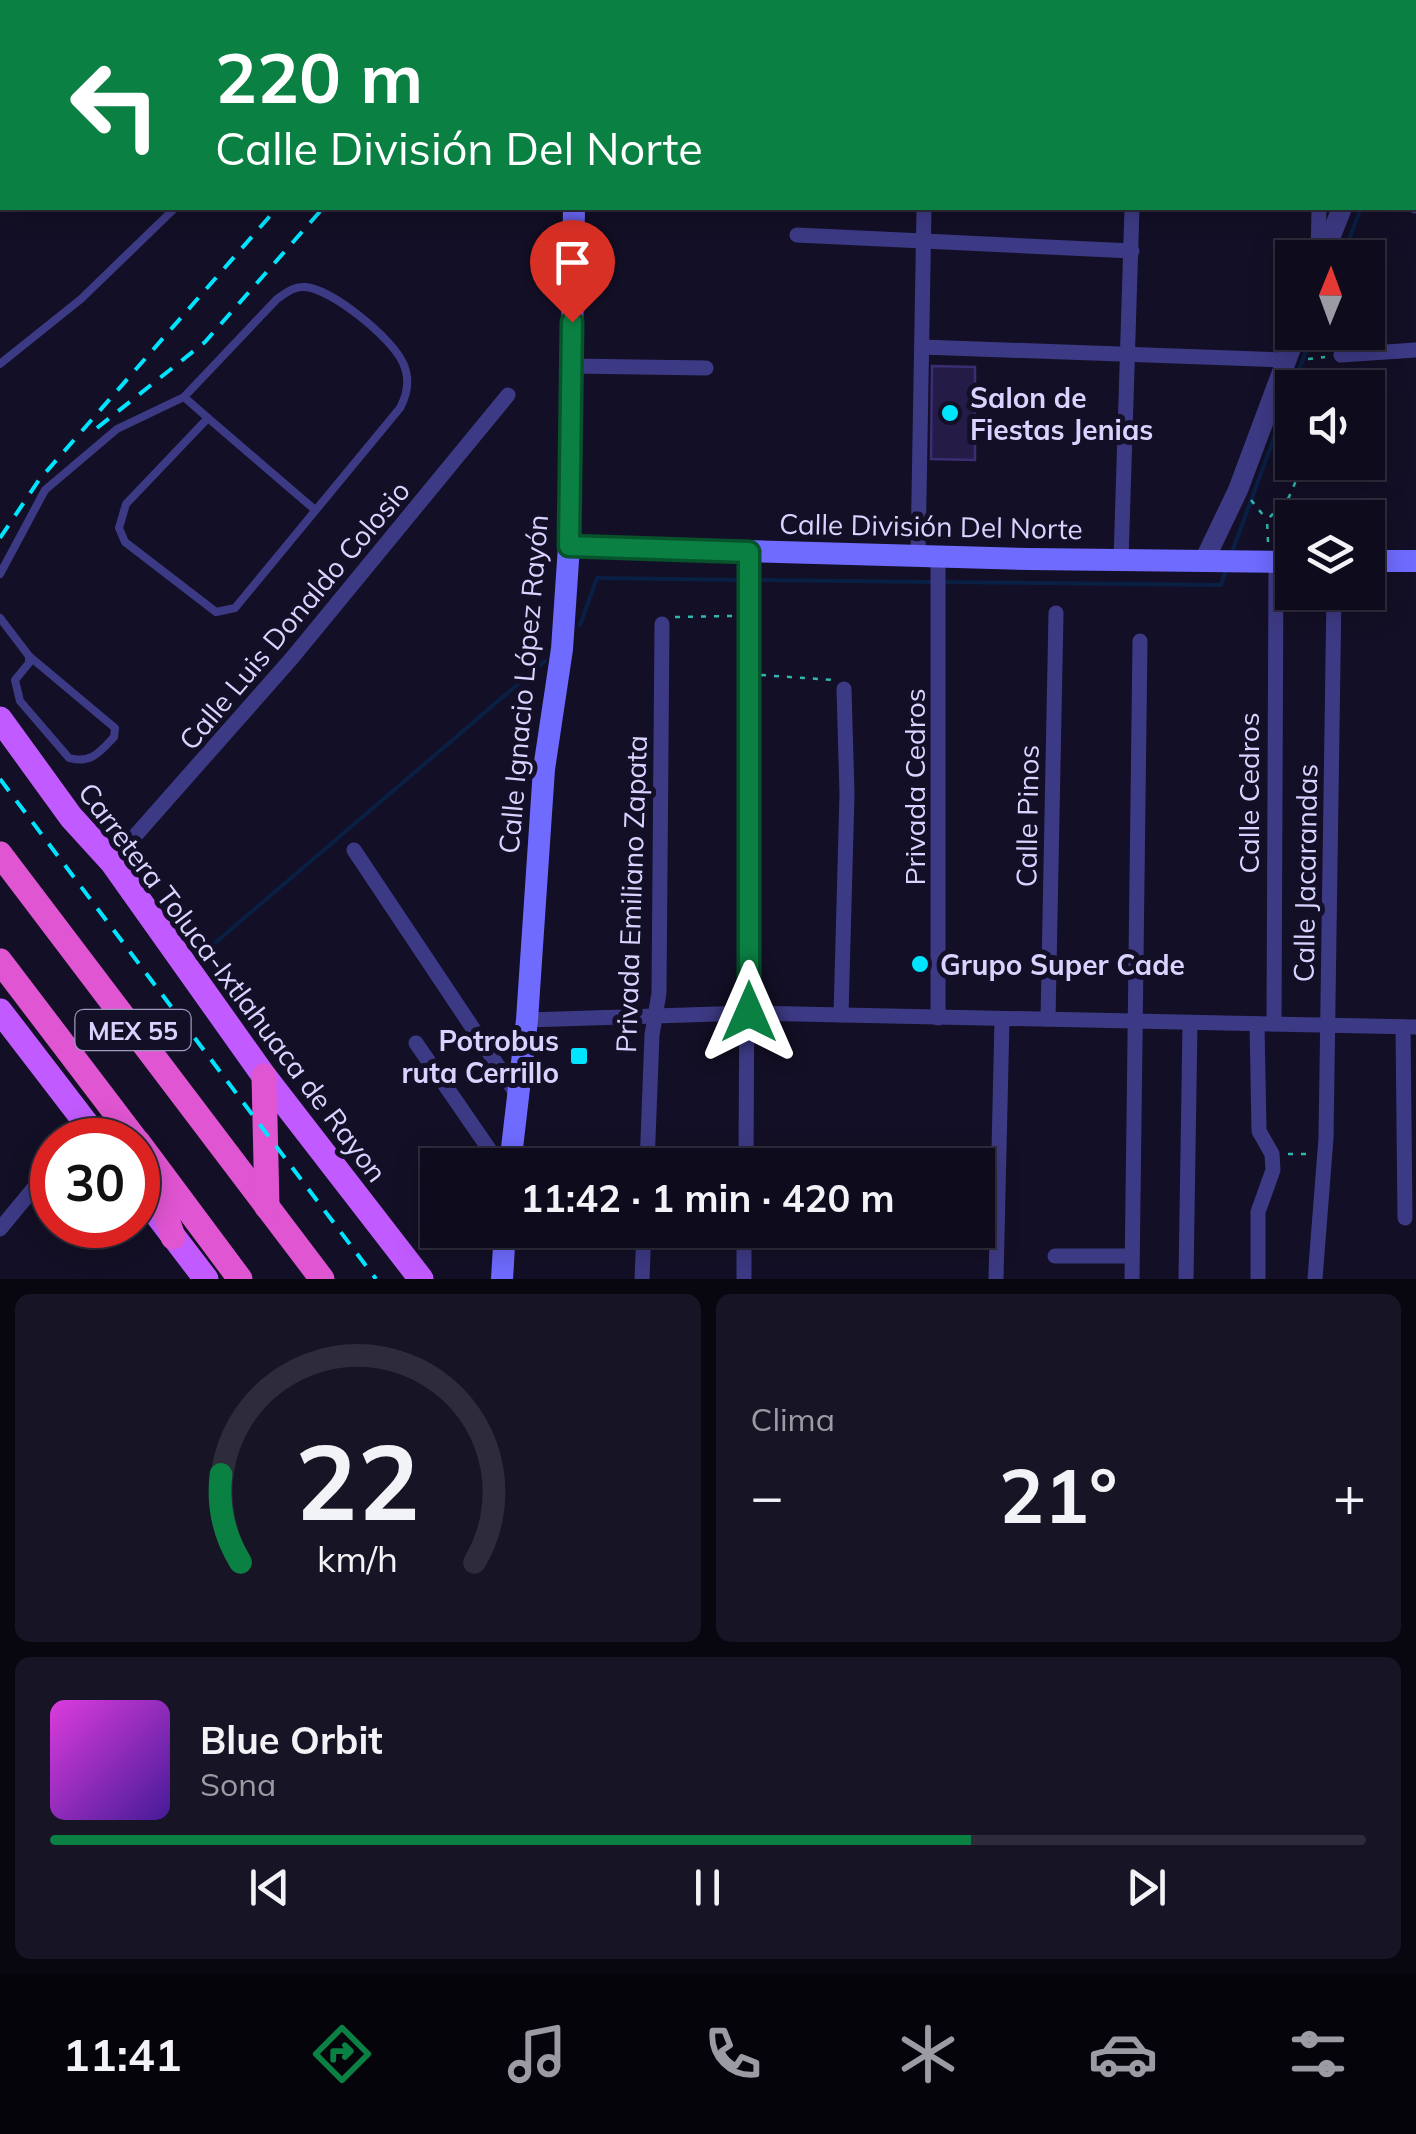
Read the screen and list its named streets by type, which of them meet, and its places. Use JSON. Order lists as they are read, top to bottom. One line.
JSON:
{"streets":{"highway":["MEX 55"],"main road":["Calle División Del Norte","Calle Ignacio López Rayón","Carretera Toluca-Ixtlahuaca de Rayon"],"street":["Calle Luis Donaldo Colosio","Privada Cedros","Calle Cedros","Calle Pinos","Calle Jacarandas","Privada Emiliano Zapata"]},"crossings":[["Calle División Del Norte","Calle Ignacio López Rayón"],["Calle División Del Norte","Privada Cedros"],["Calle Luis Donaldo Colosio","Carretera Toluca-Ixtlahuaca de Rayon"]],"places":{"other":["Salon de Fiestas Jenias","Grupo Super Cade"],"transit":["Potrobus ruta Cerrillo"]},"north":"top","page":{"turn":["220 m","Calle División Del Norte"],"limit":"30","trip":"11:42 · 1 min · 420 m","tile":"Clima","heat":["−","21°","+"],"song":["Blue Orbit","Sona"],"tabs":"11:41","gauge":["22","km/h"]}}
